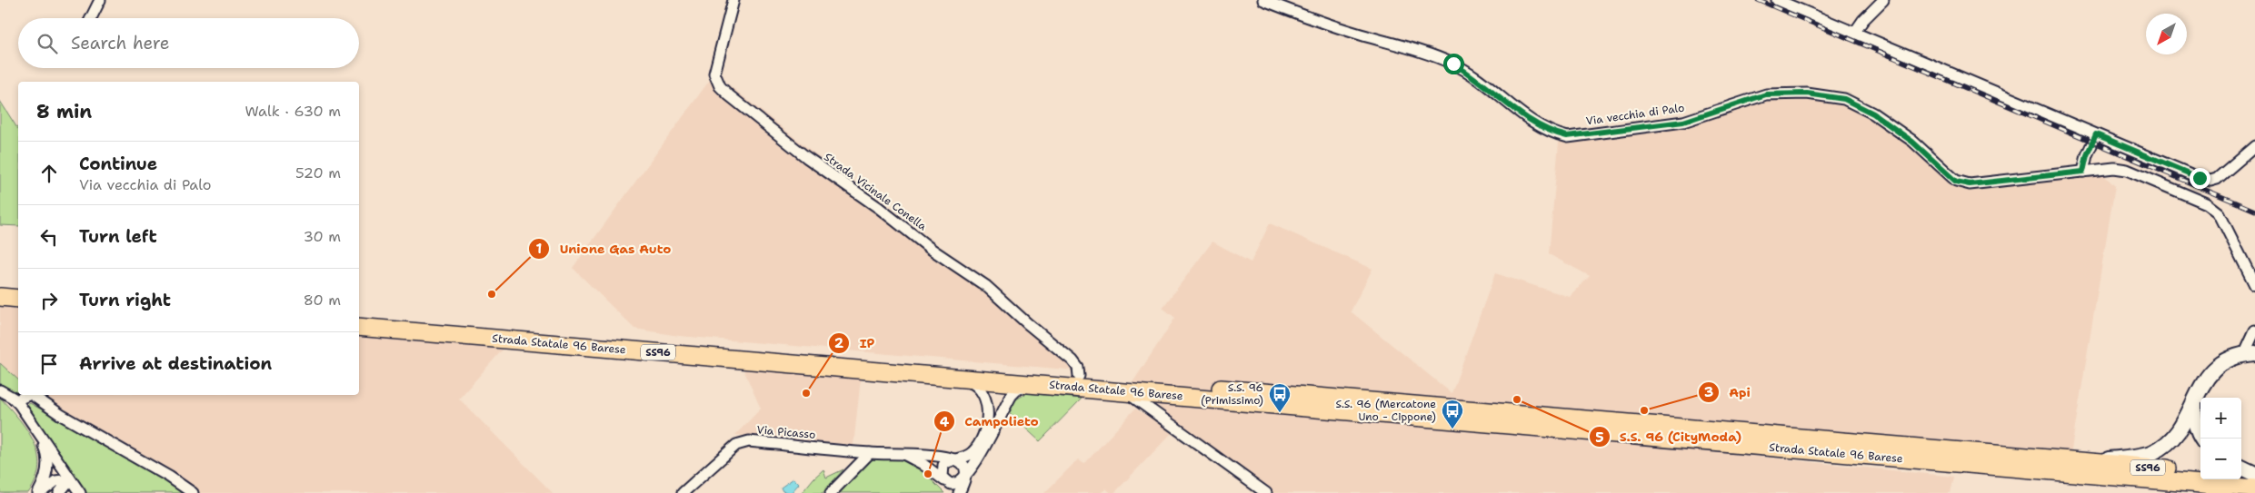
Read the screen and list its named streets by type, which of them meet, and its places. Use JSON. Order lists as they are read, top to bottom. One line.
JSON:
{"streets":{"main road":["Strada Statale 96 Barese","SS96"],"street":["Via vecchia di Palo","Strada Vicinale Conella","Via Picasso"]},"crossings":[["Strada Vicinale Conella","Strada Statale 96 Barese"]],"places":{"other":["Unione Gas Auto","IP","S.S. 96 (CityModa)","Api","Campolieto"],"bus stop":["S.S. 96 (Primissimo)","S.S. 96 (Mercatone Uno - Cippone)"]},"north":"bottom left","page":{"search":"Search here","heading":["8 min","Walk · 630 m"],"list":[["Continue","Via vecchia di Palo","520 m"],["Turn left","30 m"],["Turn right","80 m"],"Arrive at destination"],"map_buttons":["+","−"]}}
